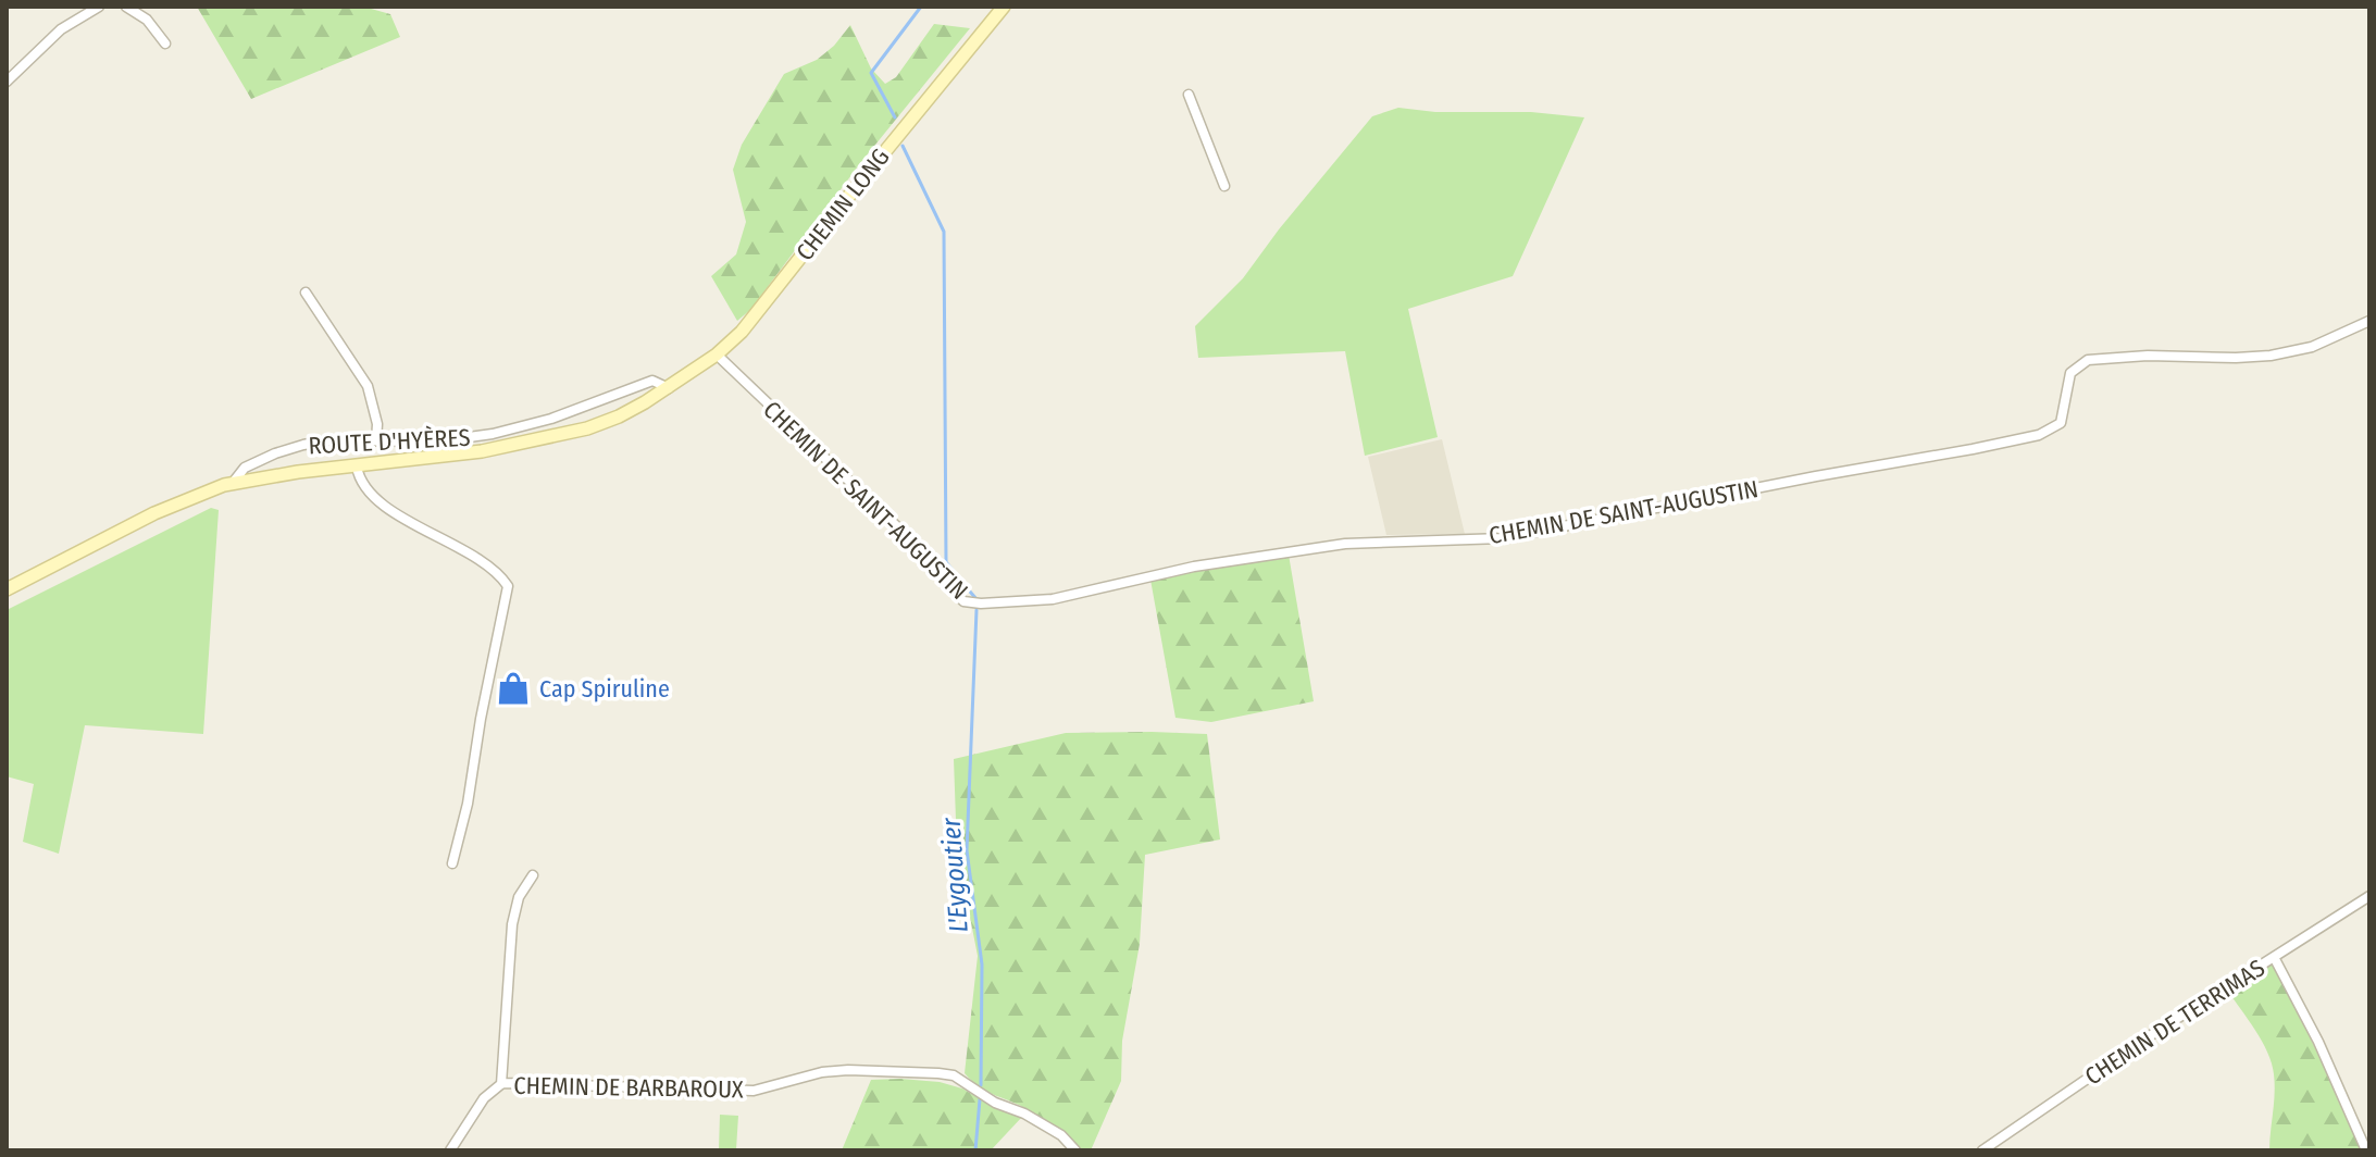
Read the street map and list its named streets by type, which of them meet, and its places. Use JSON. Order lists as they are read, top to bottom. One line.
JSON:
{"streets":{"main road":["CHEMIN LONG","ROUTE D'HYÈRES"],"street":["CHEMIN DE SAINT-AUGUSTIN","CHEMIN DE TERRIMAS","CHEMIN DE BARBAROUX"]},"crossings":[["CHEMIN LONG","ROUTE D'HYÈRES"],["CHEMIN LONG","CHEMIN DE SAINT-AUGUSTIN"]],"water":["L'Eygoutier"],"places":{"shop":["Cap Spiruline"]}}
